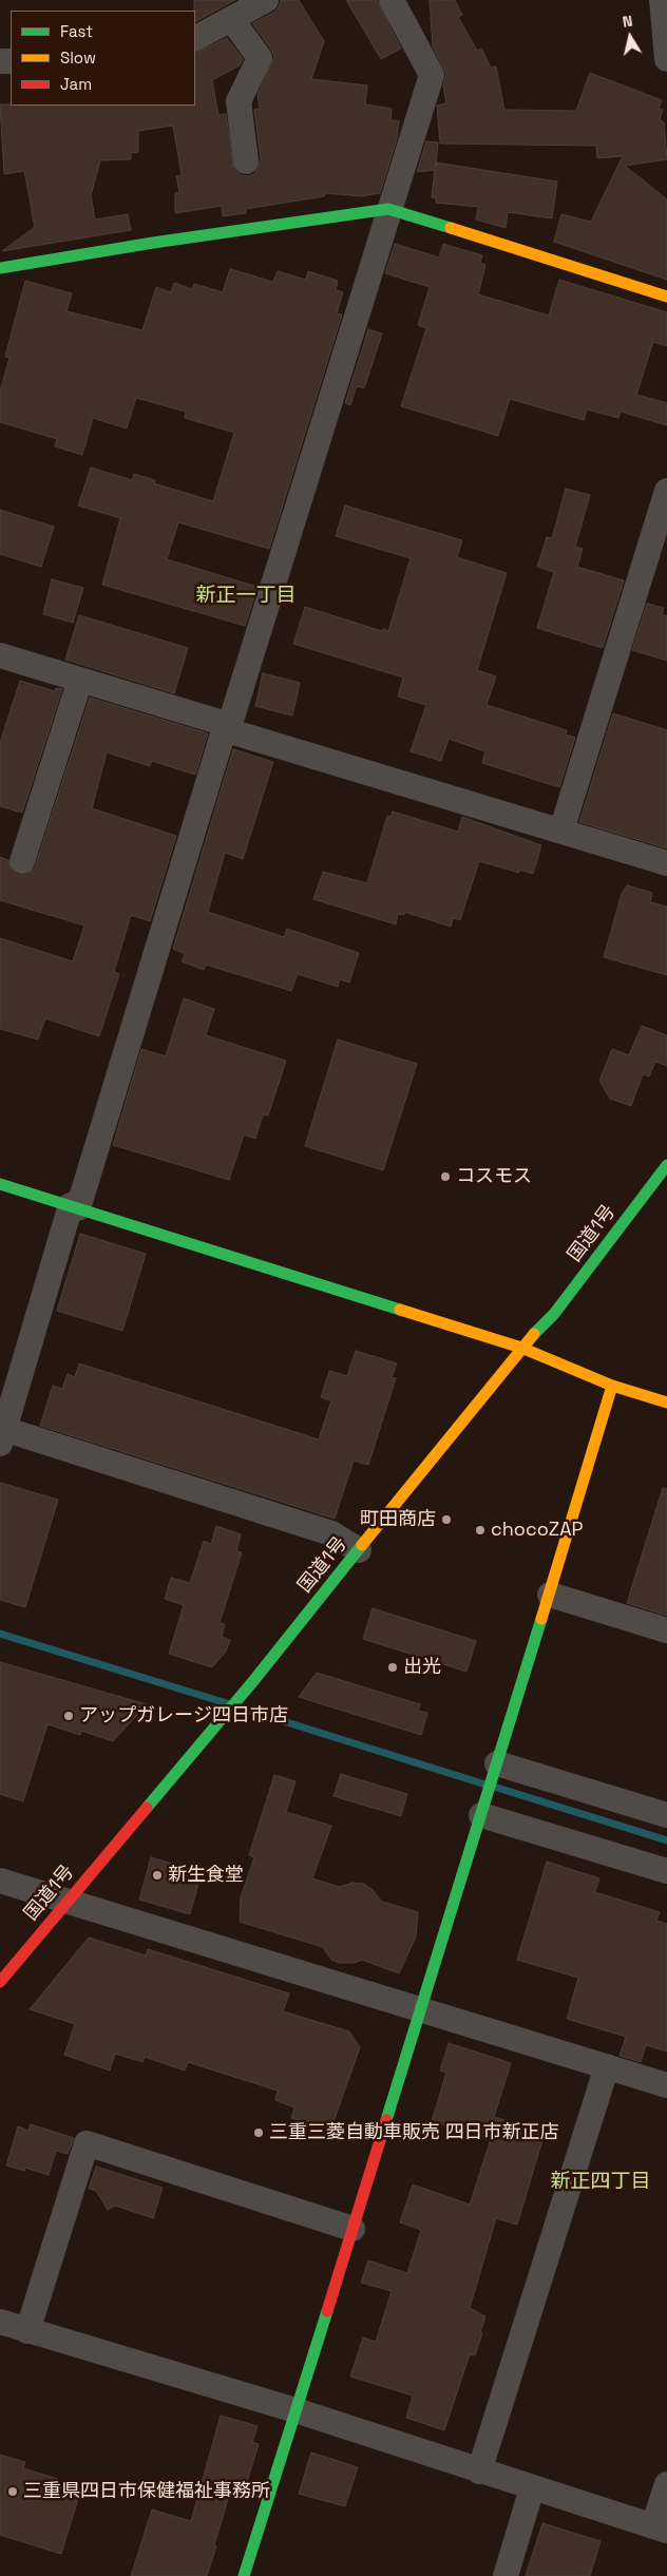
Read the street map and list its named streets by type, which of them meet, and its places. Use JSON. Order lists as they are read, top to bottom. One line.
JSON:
{"streets":{"main road":["国道1号"]},"districts":["新正一丁目","新正四丁目"],"places":["コスモス","町田商店","chocoZAP","出光","アップガレージ四日市店","新生食堂","三重三菱自動車販売 四日市新正店","三重県四日市保健福祉事務所"],"legend":["Fast","Slow","Jam"],"north":"top"}
